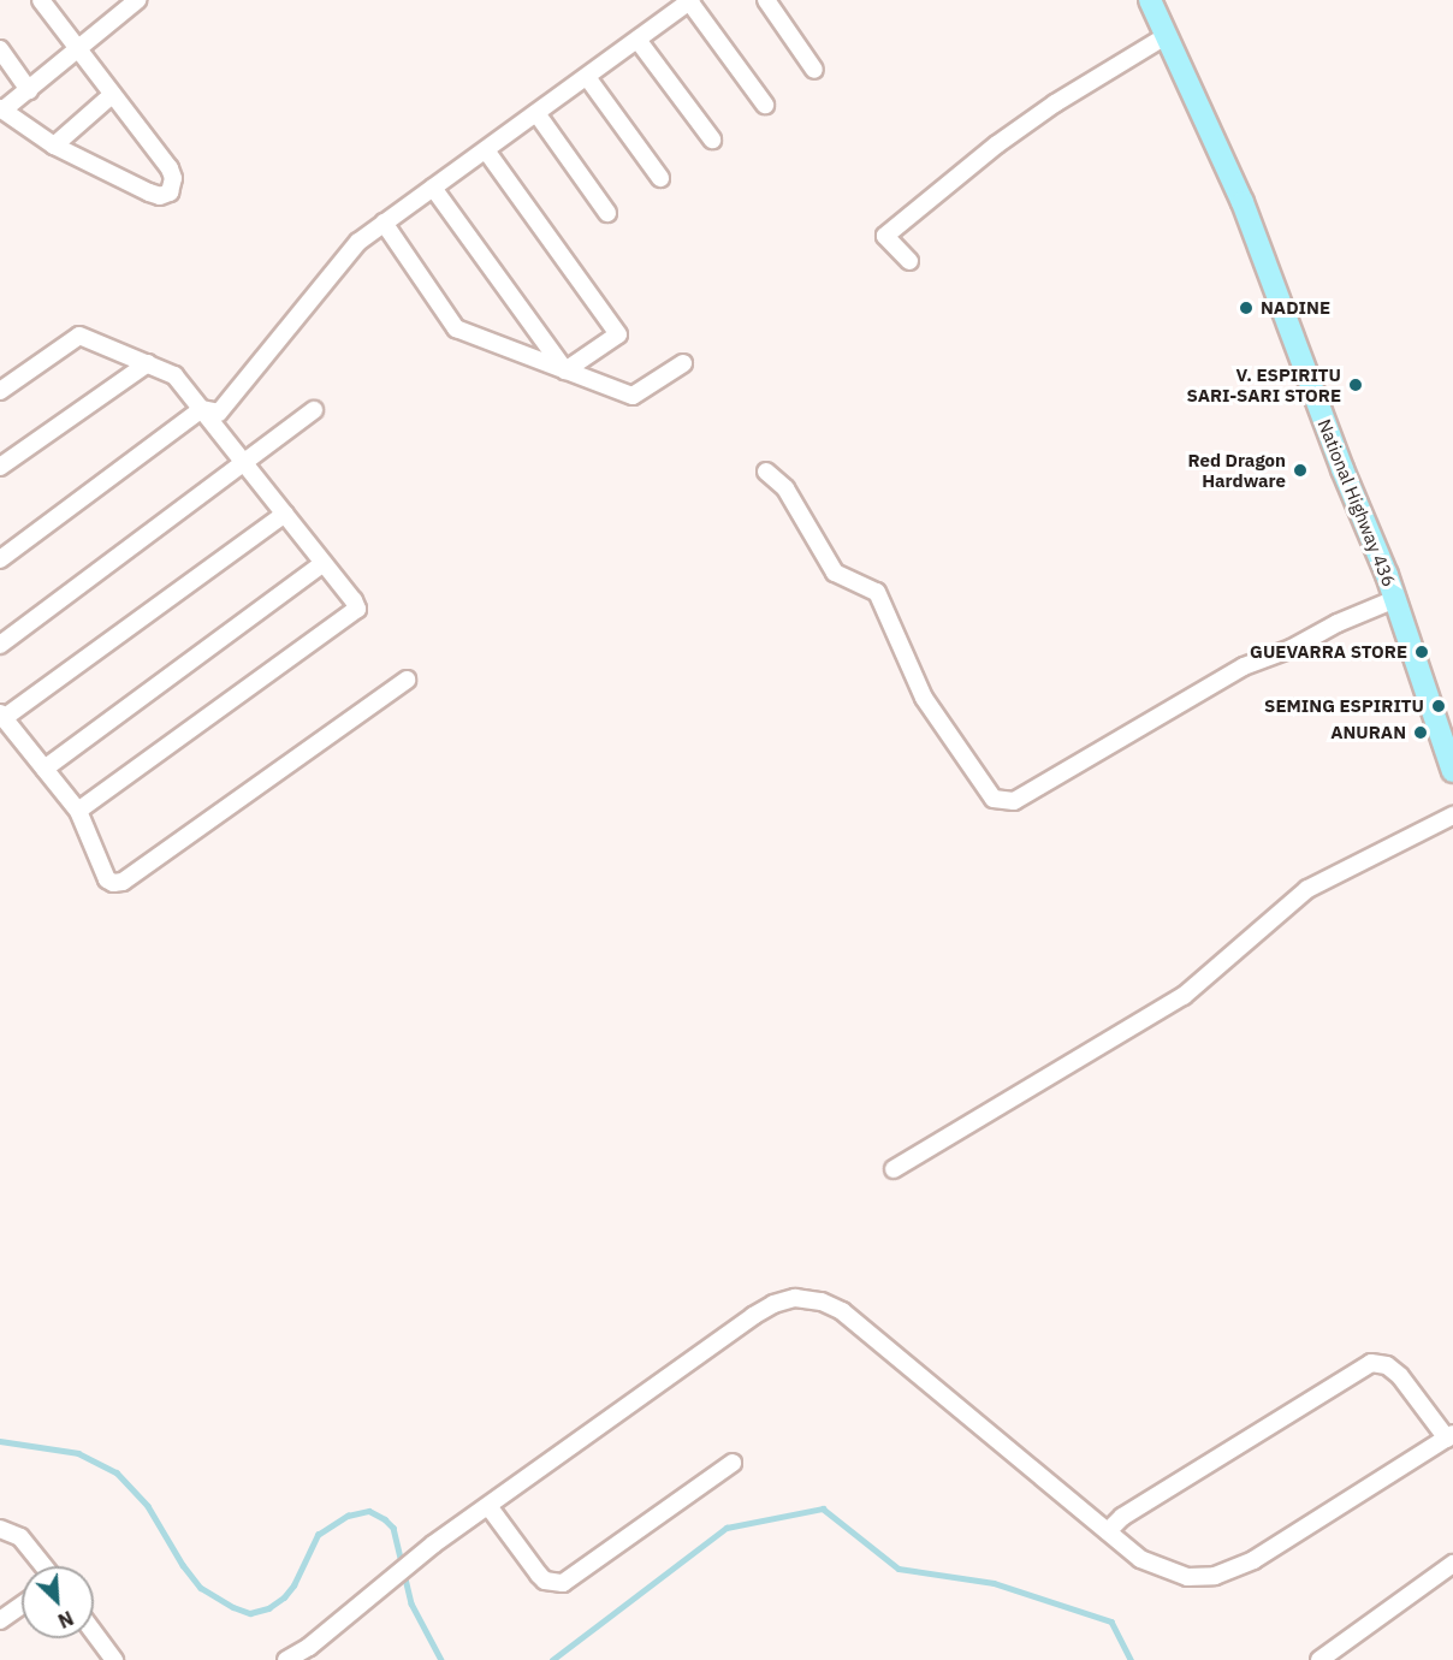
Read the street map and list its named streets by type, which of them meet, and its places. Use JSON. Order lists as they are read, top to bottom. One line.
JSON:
{"streets":{"main road":["National Highway 436"]},"places":["NADINE","V. ESPIRITU SARI-SARI STORE","Red Dragon Hardware","GUEVARRA STORE","SEMING ESPIRITU","ANURAN"],"north":"bottom right"}
